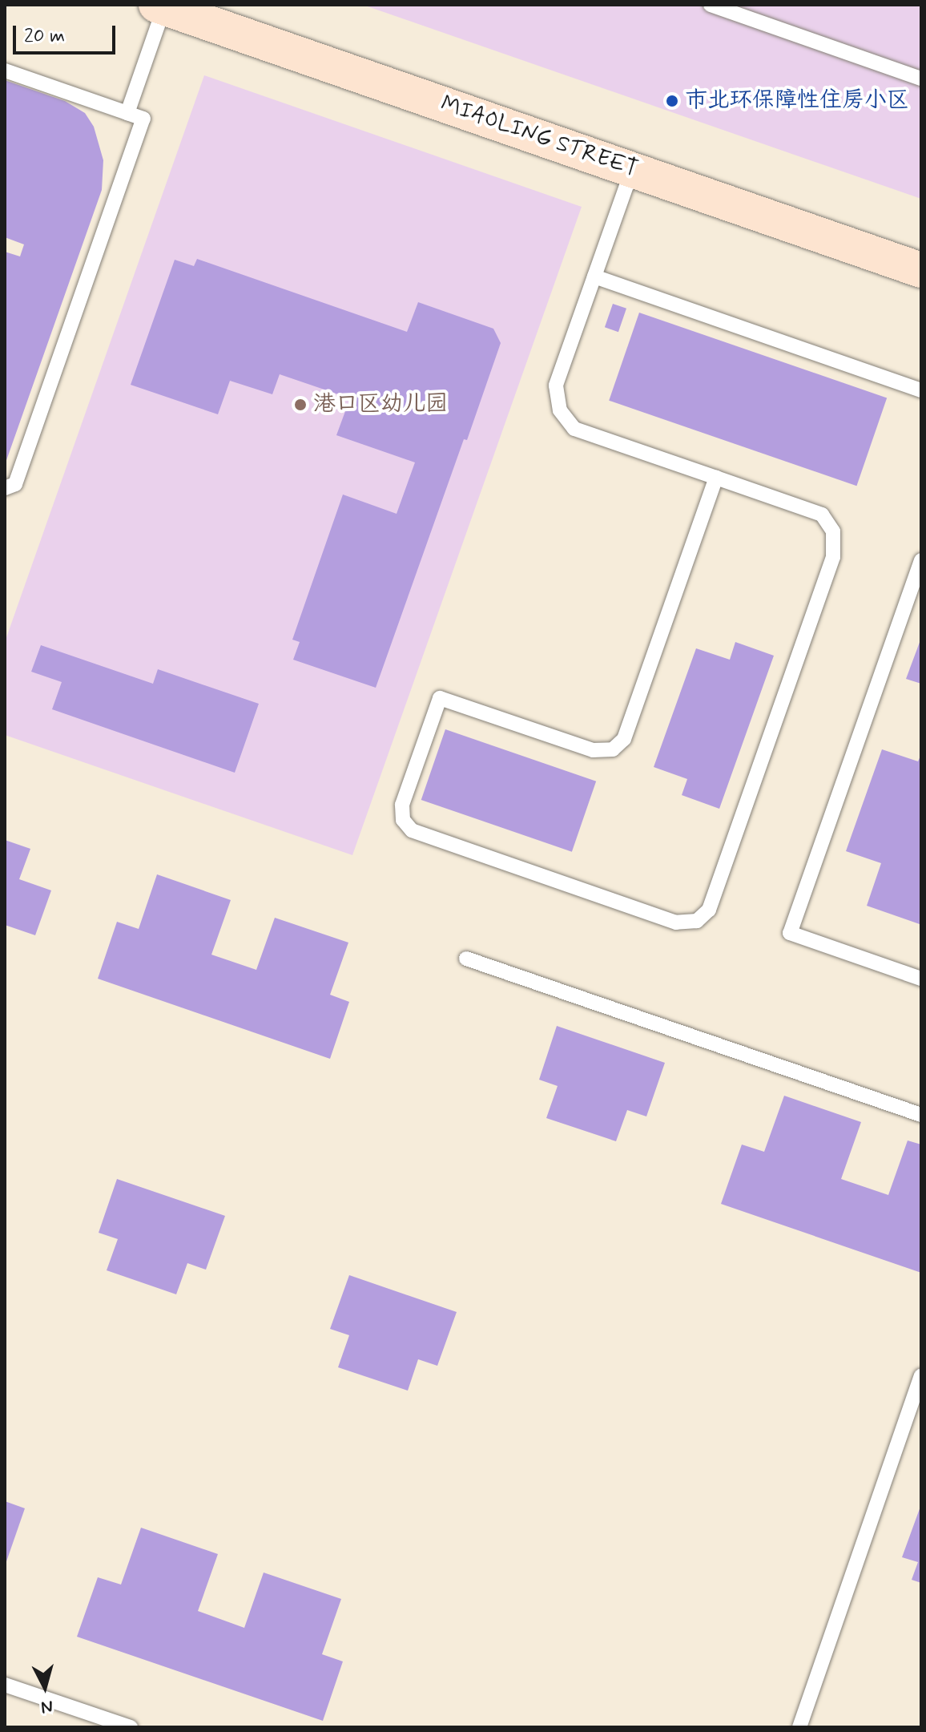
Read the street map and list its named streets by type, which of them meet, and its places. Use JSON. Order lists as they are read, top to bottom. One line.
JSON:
{"streets":{"street":["MIAOLING STREET"]},"places":["巿北环保障性住房小区","港口区幼儿园"],"scale_bar":"20 m","north":"bottom"}
